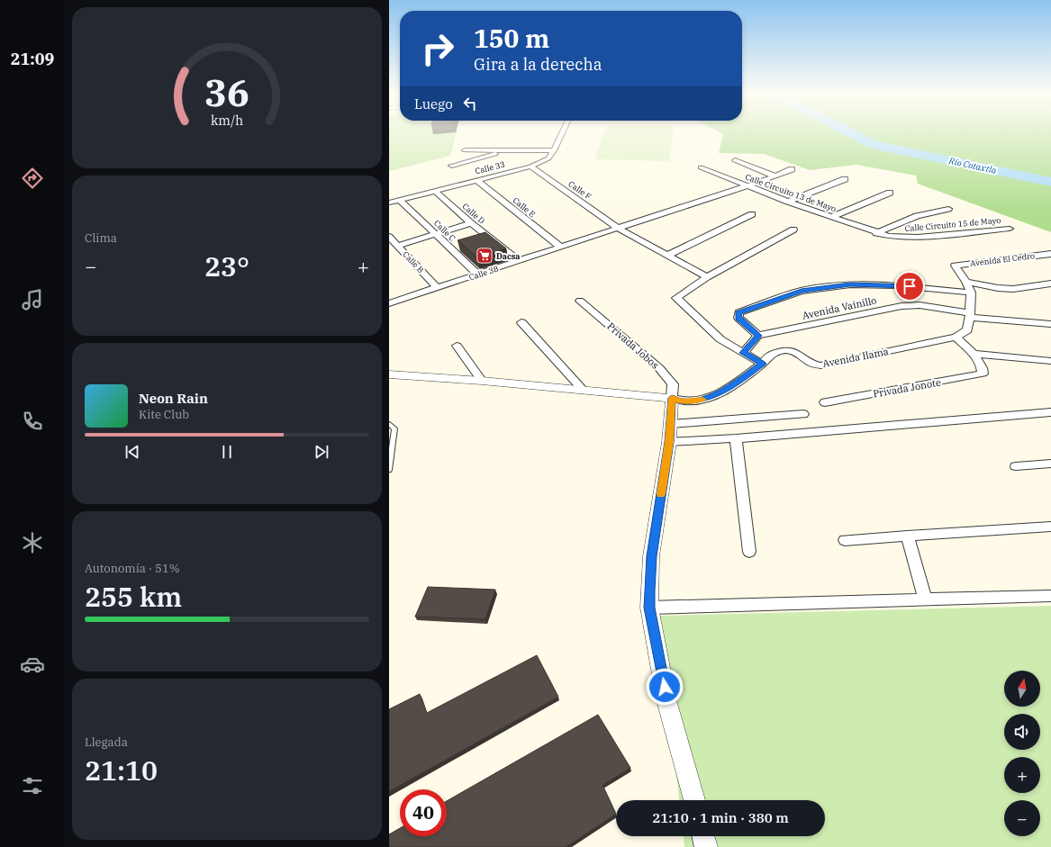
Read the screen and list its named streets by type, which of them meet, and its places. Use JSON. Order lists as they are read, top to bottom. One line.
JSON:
{"streets":{"street":["Calle 33","Calle F","Calle Circuito 13 de Mayo","Calle E","Calle D","Calle Circuito 15 de Mayo","Calle C","Avenida El Cedro","Calle B","Calle 38","Avenida Vainillo","Privada Jobos","Avenida Ilama","Privada Jonote"]},"crossings":[["Calle 33","Calle F"],["Calle 33","Calle E"],["Calle 33","Calle D"],["Calle 33","Calle C"],["Calle F","Calle 38"],["Calle Circuito 13 de Mayo","Calle Circuito 15 de Mayo"],["Calle Circuito 13 de Mayo","Calle 38"],["Calle E","Calle 38"],["Calle D","Calle 38"],["Calle C","Calle 38"],["Calle B","Calle 38"],["Privada Jobos","Avenida Ilama"]],"water":["Río Cotaxtla"],"places":{"supermarket":["Dacsa"]},"north":"top","page":{"tabs":"21:09","turn":["150 m","Gira a la derecha"],"then":"Luego","tile":["Clima",["Autonomía · 51%","255 km"],["Llegada","21:10"]],"heat":["−","23°","+"],"song":["Neon Rain","Kite Club"],"map_buttons":["+","−"],"limit":"40","trip":"21:10 · 1 min · 380 m","gauge":["36","km/h"]}}
